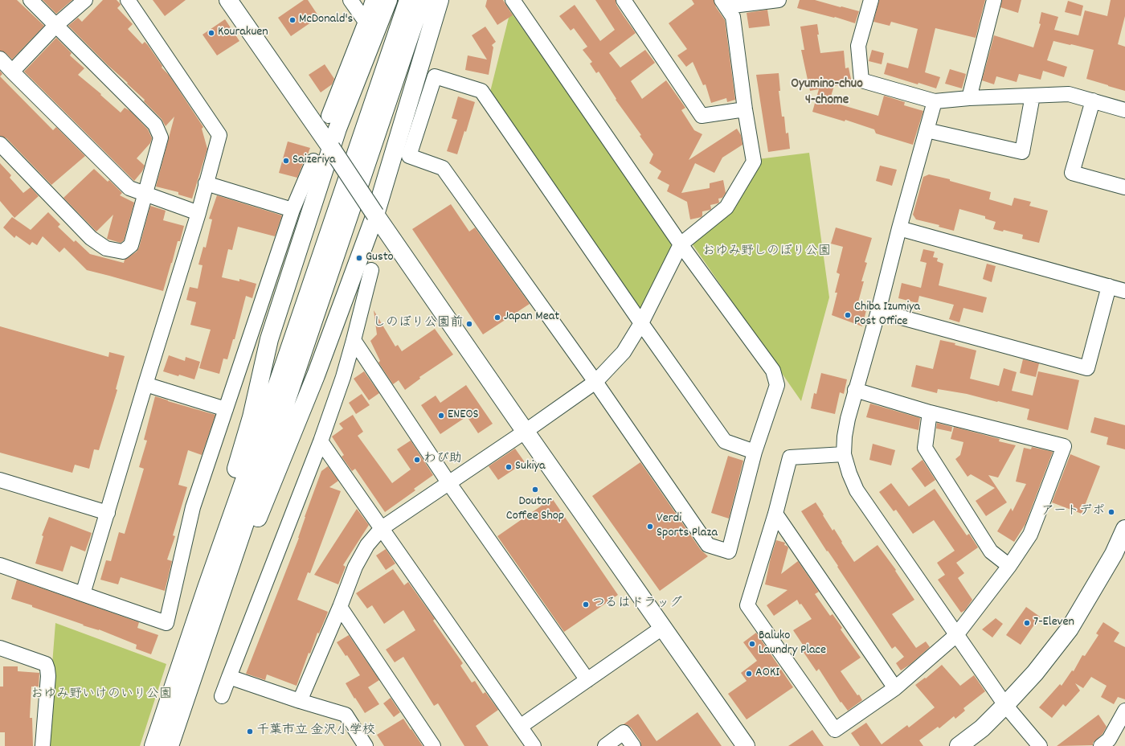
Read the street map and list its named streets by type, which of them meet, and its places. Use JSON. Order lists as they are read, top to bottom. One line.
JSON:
{"districts":["Oyumino-chuo 4-chome"],"parks":["おゆみ野しのぼり公園","おゆみ野いけのいり公園"],"places":["McDonald's","Kourakuen","Saizeriya","Gusto","Chiba Izumiya Post Office","Japan Meat","しのぼり公園前","ENEOS","わび助","Sukiya","Doutor Coffee Shop","アートデポ","Verdi Sports Plaza","つるはドラッグ","7-Eleven","Baluko Laundry Place","AOKI","千葉市立 金沢小学校"]}
